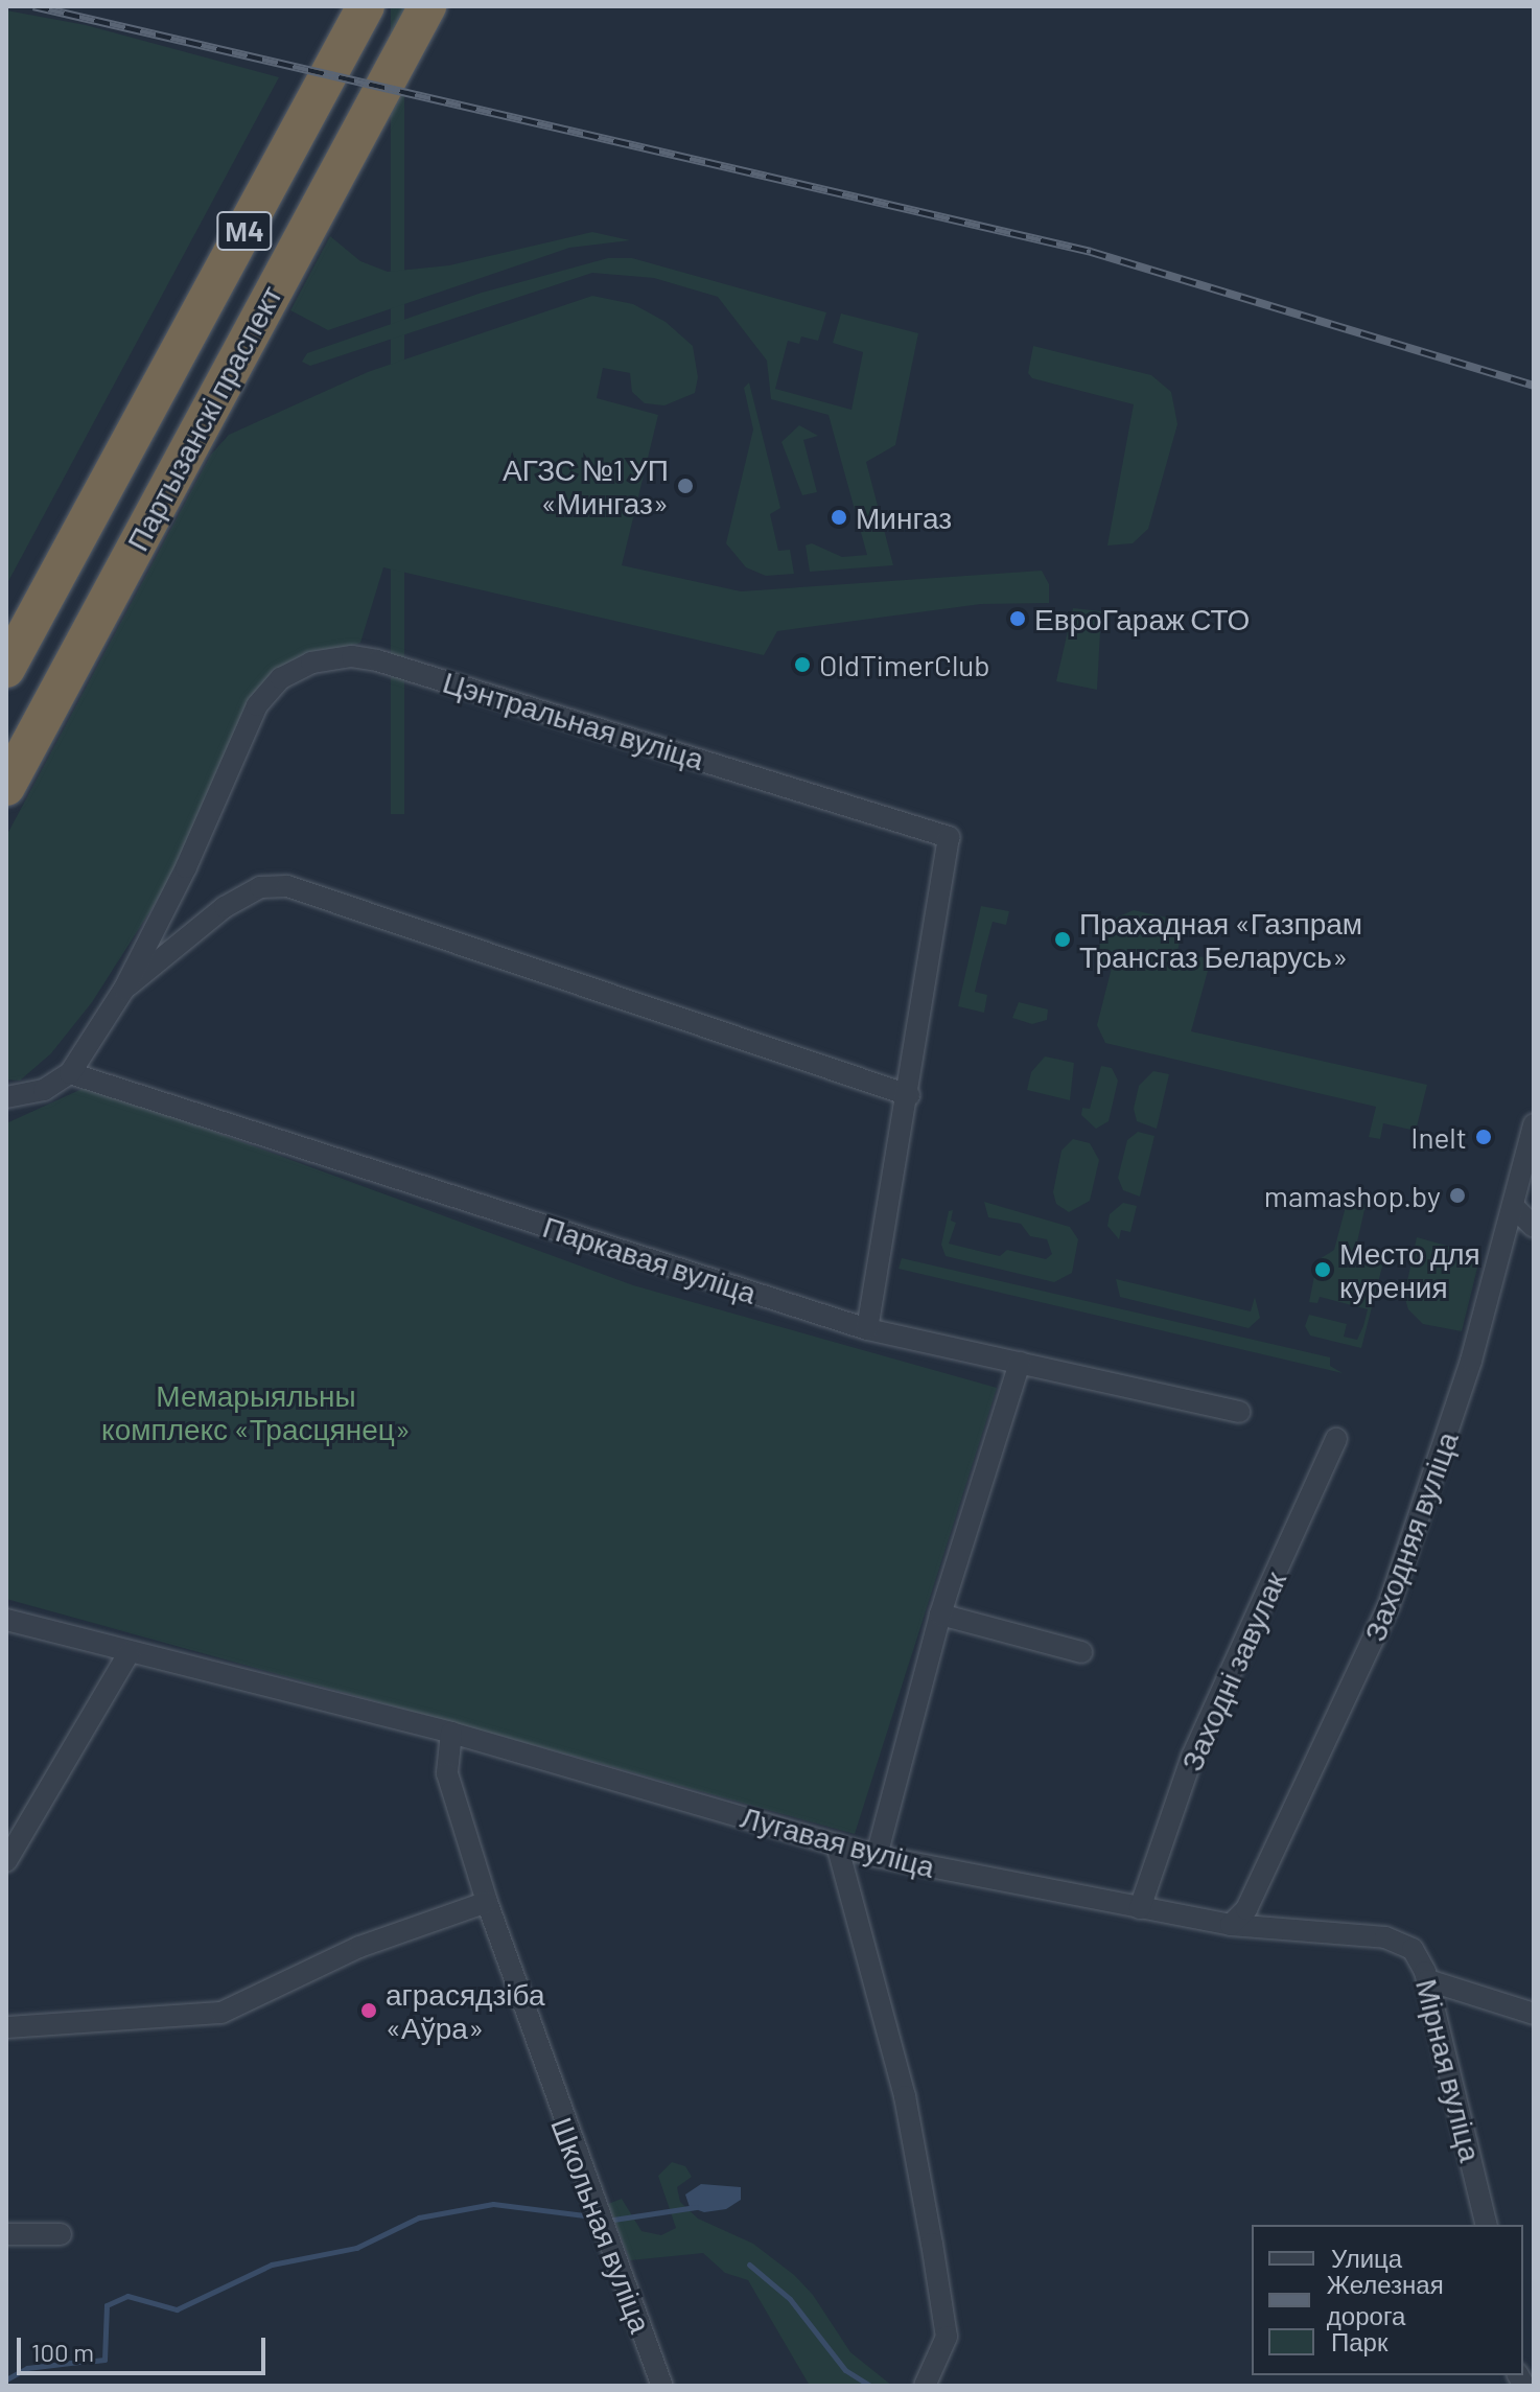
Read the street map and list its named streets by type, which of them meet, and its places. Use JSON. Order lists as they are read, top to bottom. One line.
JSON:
{"streets":{"highway":["М4","Партызанскі праспект"],"street":["Цэнтральная вуліца","Паркавая вуліца","Заходняя вуліца","Заходні завулак","Лугавая вуліца","Мірная вуліца","Школьная вуліца"]},"crossings":[["Цэнтральная вуліца","Паркавая вуліца"],["Заходняя вуліца","Лугавая вуліца"],["Заходняя вуліца","Мірная вуліца"],["Заходні завулак","Лугавая вуліца"],["Лугавая вуліца","Мірная вуліца"]],"parks":["Мемарыяльны комплекс «Трасцянец»"],"places":["АГЗС №1 УП «Мингаз»","Мингаз","ЕвроГараж СТО","OldTimerClub","Прахадная «Газпрам Трансгаз Беларусь»","Inelt","mamashop.by","Место для курения","аграсядзіба «Аўра»"],"legend":["Улица","Железная дорога","Парк"],"scale_bar":"100 m"}
